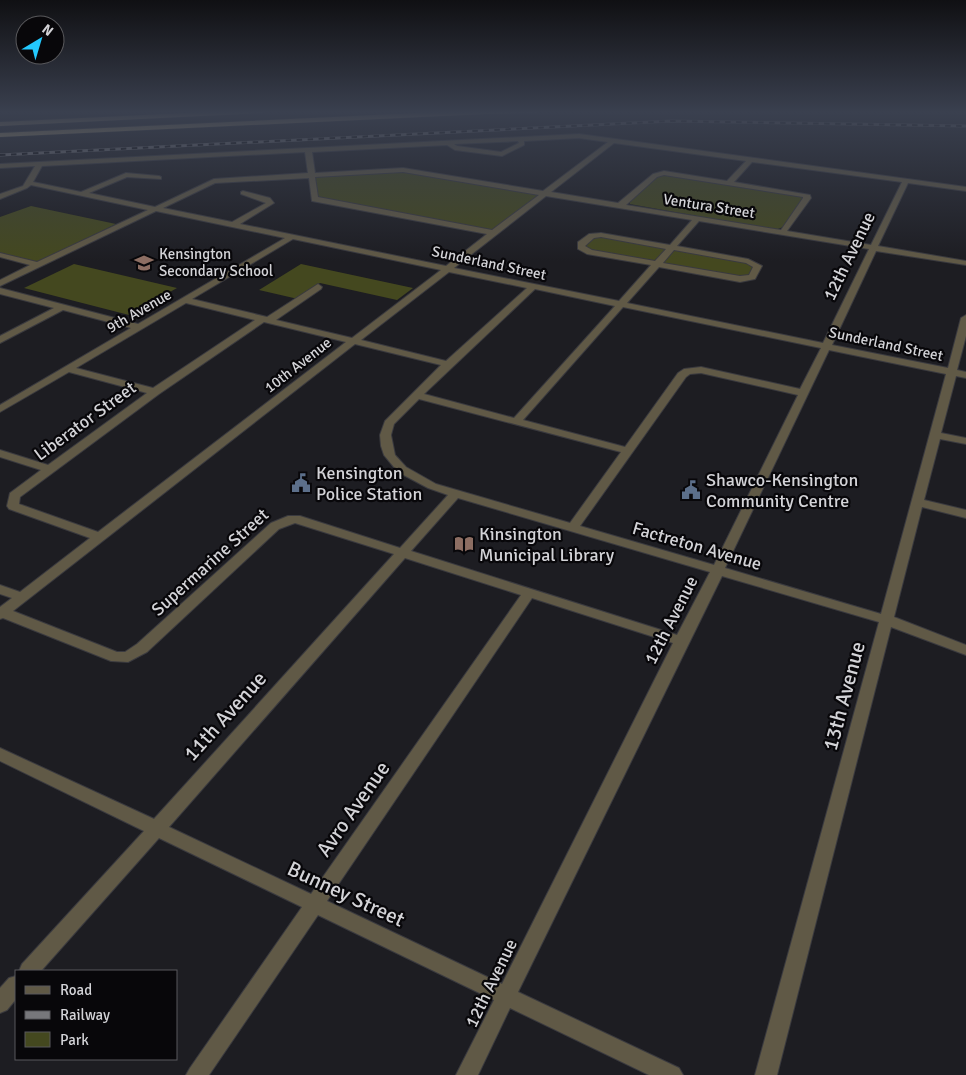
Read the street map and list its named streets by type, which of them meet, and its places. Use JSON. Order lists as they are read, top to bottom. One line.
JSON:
{"streets":{"street":["Ventura Street","12th Avenue","Sunderland Street","9th Avenue","10th Avenue","Liberator Street","Factreton Avenue","Supermarine Street","13th Avenue","11th Avenue","Avro Avenue","Bunney Street"]},"crossings":[["Ventura Street","12th Avenue"],["Ventura Street","Sunderland Street"],["Ventura Street","10th Avenue"],["12th Avenue","Sunderland Street"],["12th Avenue","Factreton Avenue"],["12th Avenue","Supermarine Street"],["12th Avenue","Bunney Street"],["Sunderland Street","9th Avenue"],["Sunderland Street","10th Avenue"],["Sunderland Street","Factreton Avenue"],["Sunderland Street","13th Avenue"],["10th Avenue","Liberator Street"],["10th Avenue","Supermarine Street"],["Factreton Avenue","13th Avenue"],["Factreton Avenue","11th Avenue"],["Supermarine Street","11th Avenue"],["Supermarine Street","Avro Avenue"],["11th Avenue","Bunney Street"],["Avro Avenue","Bunney Street"]],"places":{"school or university":["Kensington Secondary School"],"public building":["Kensington Police Station","Shawco-Kensington Community Centre"],"library":["Kinsington Municipal Library"]},"legend":["Road","Railway","Park"],"north":"top right"}
